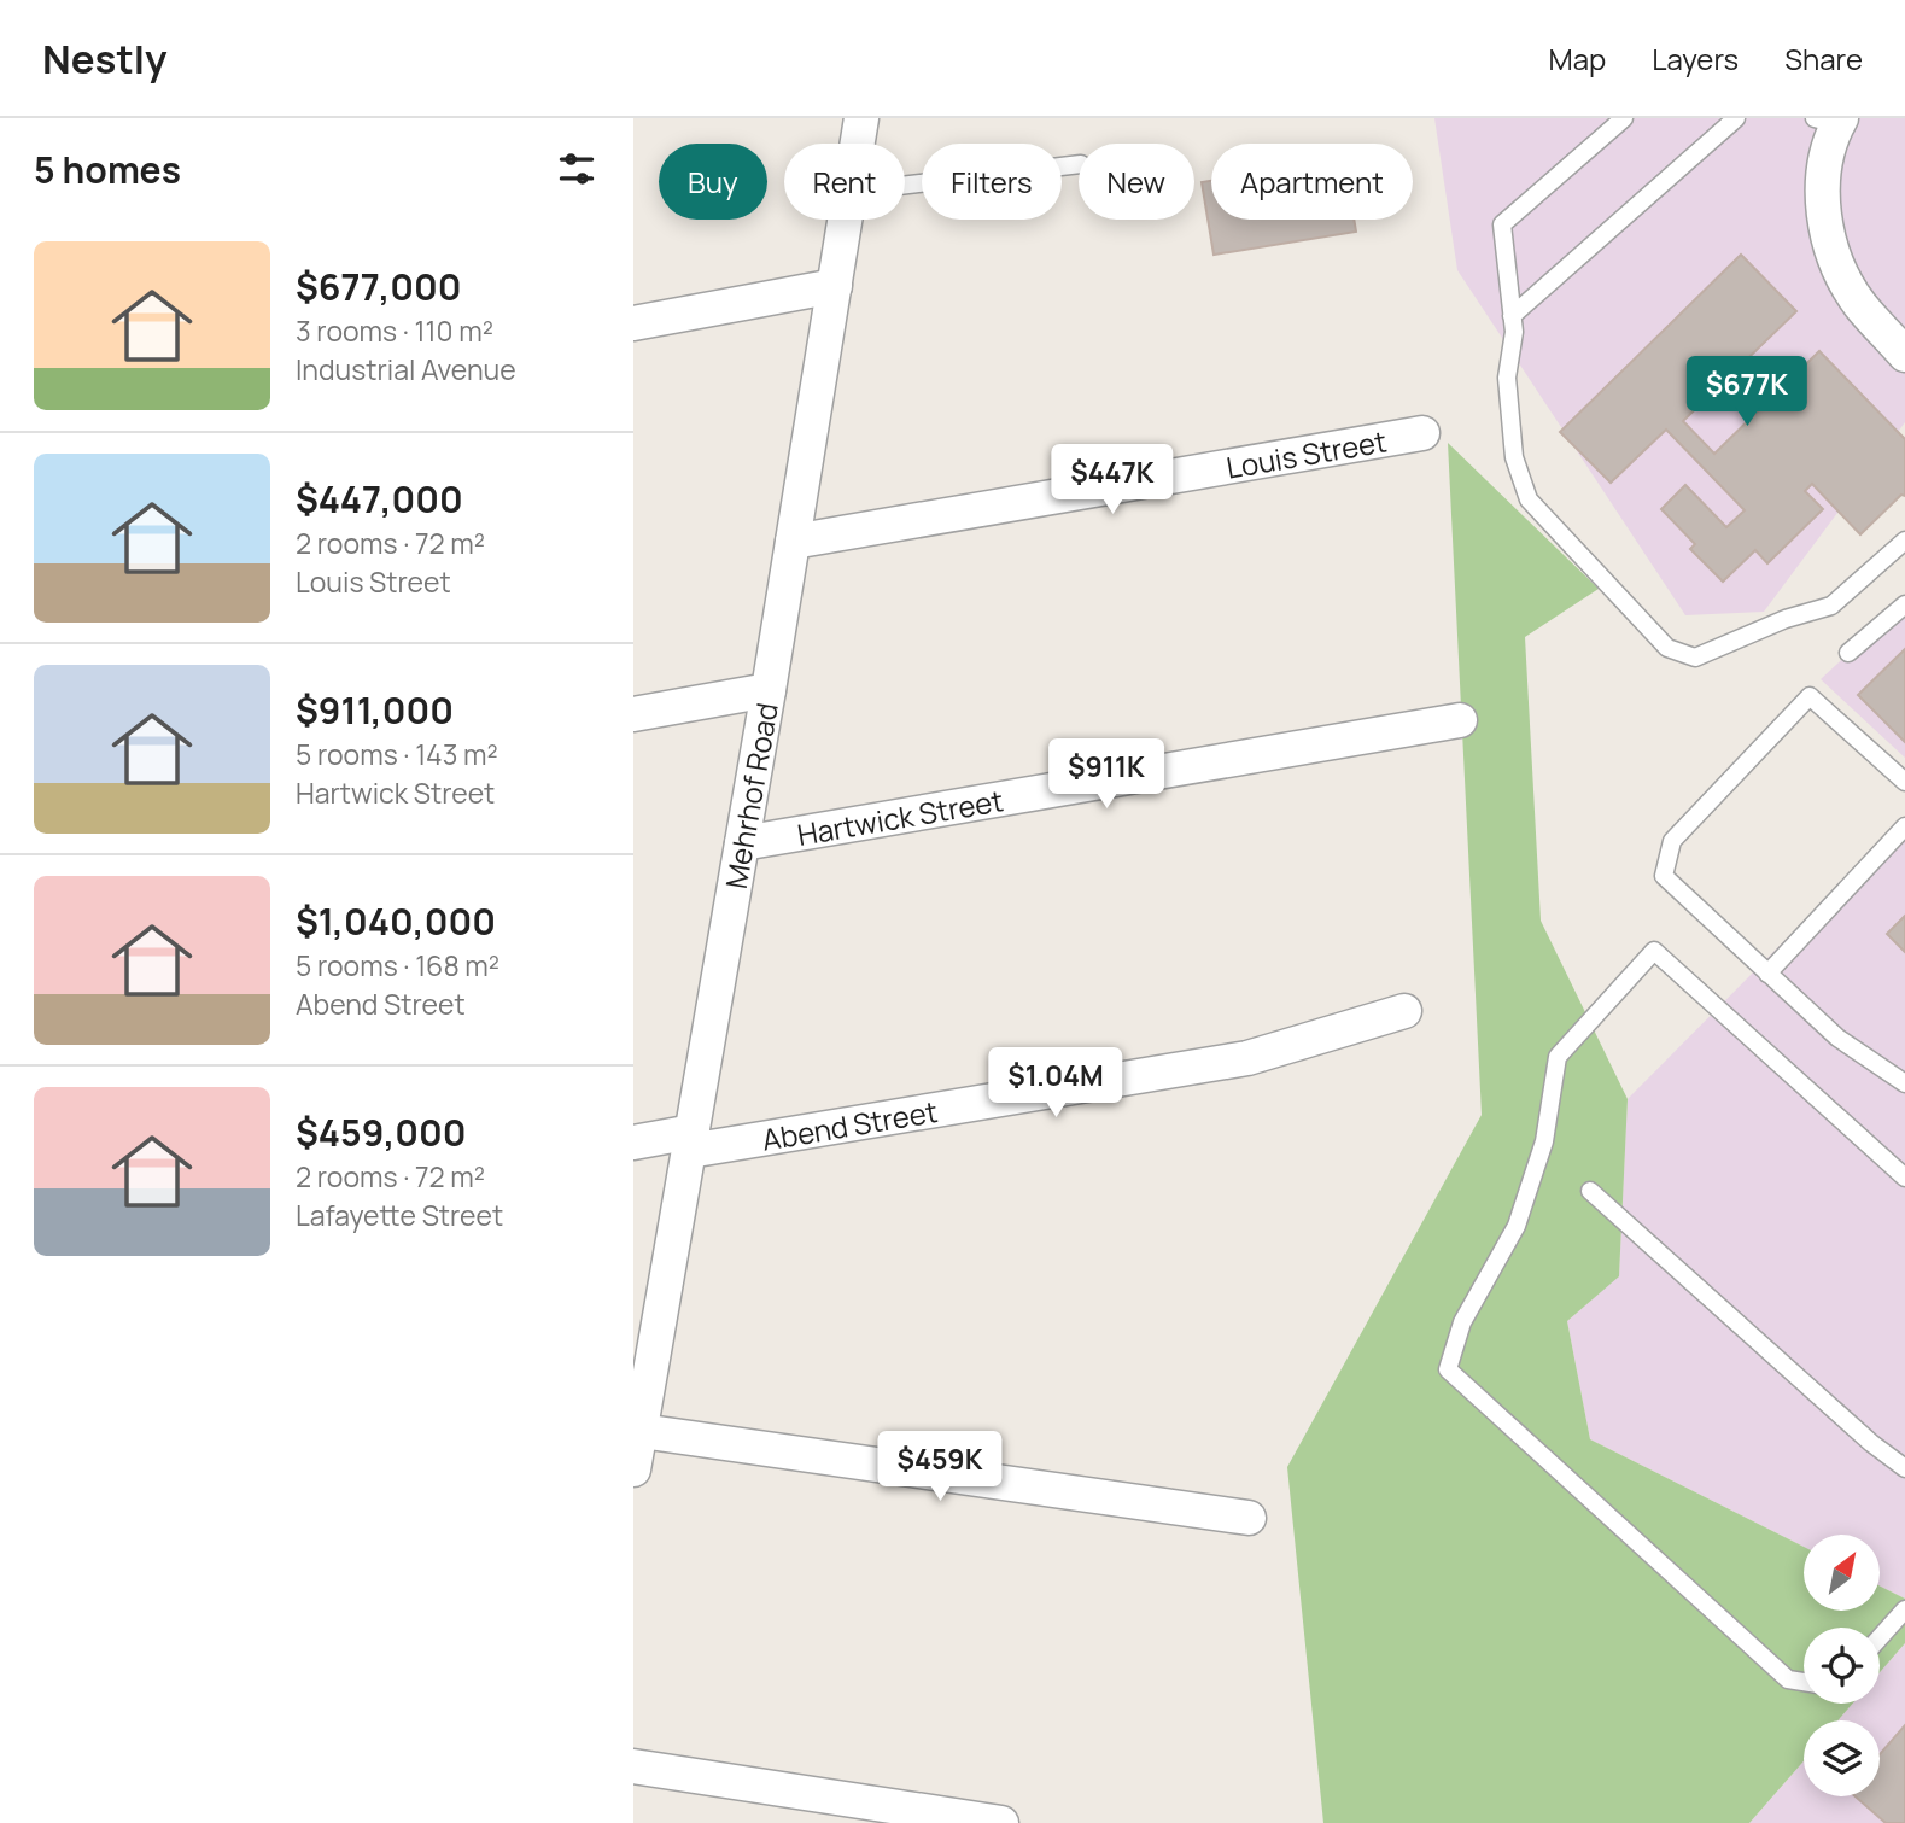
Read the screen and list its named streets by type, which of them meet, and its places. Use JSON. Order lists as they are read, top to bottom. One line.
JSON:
{"streets":{"street":["Louis Street","Mehrhof Road","Hartwick Street","Abend Street"]},"crossings":[["Louis Street","Mehrhof Road"],["Mehrhof Road","Hartwick Street"],["Mehrhof Road","Abend Street"]],"north":"top right","page":{"header":"Nestly","nav":["Map","Layers","Share"],"heading":"5 homes","chip":["Buy","Rent","Filters","New","Apartment"],"list":[{"name":"$677,000","note":"3 rooms · 110 m² · Industrial Avenue"},{"name":"$447,000","note":"2 rooms · 72 m² · Louis Street"},{"name":"$911,000","note":"5 rooms · 143 m² · Hartwick Street"},{"name":"$1,040,000","note":"5 rooms · 168 m² · Abend Street"},{"name":"$459,000","note":"2 rooms · 72 m² · Lafayette Street"}],"price":["$677K","$447K","$911K","$1.04M","$459K"]}}
